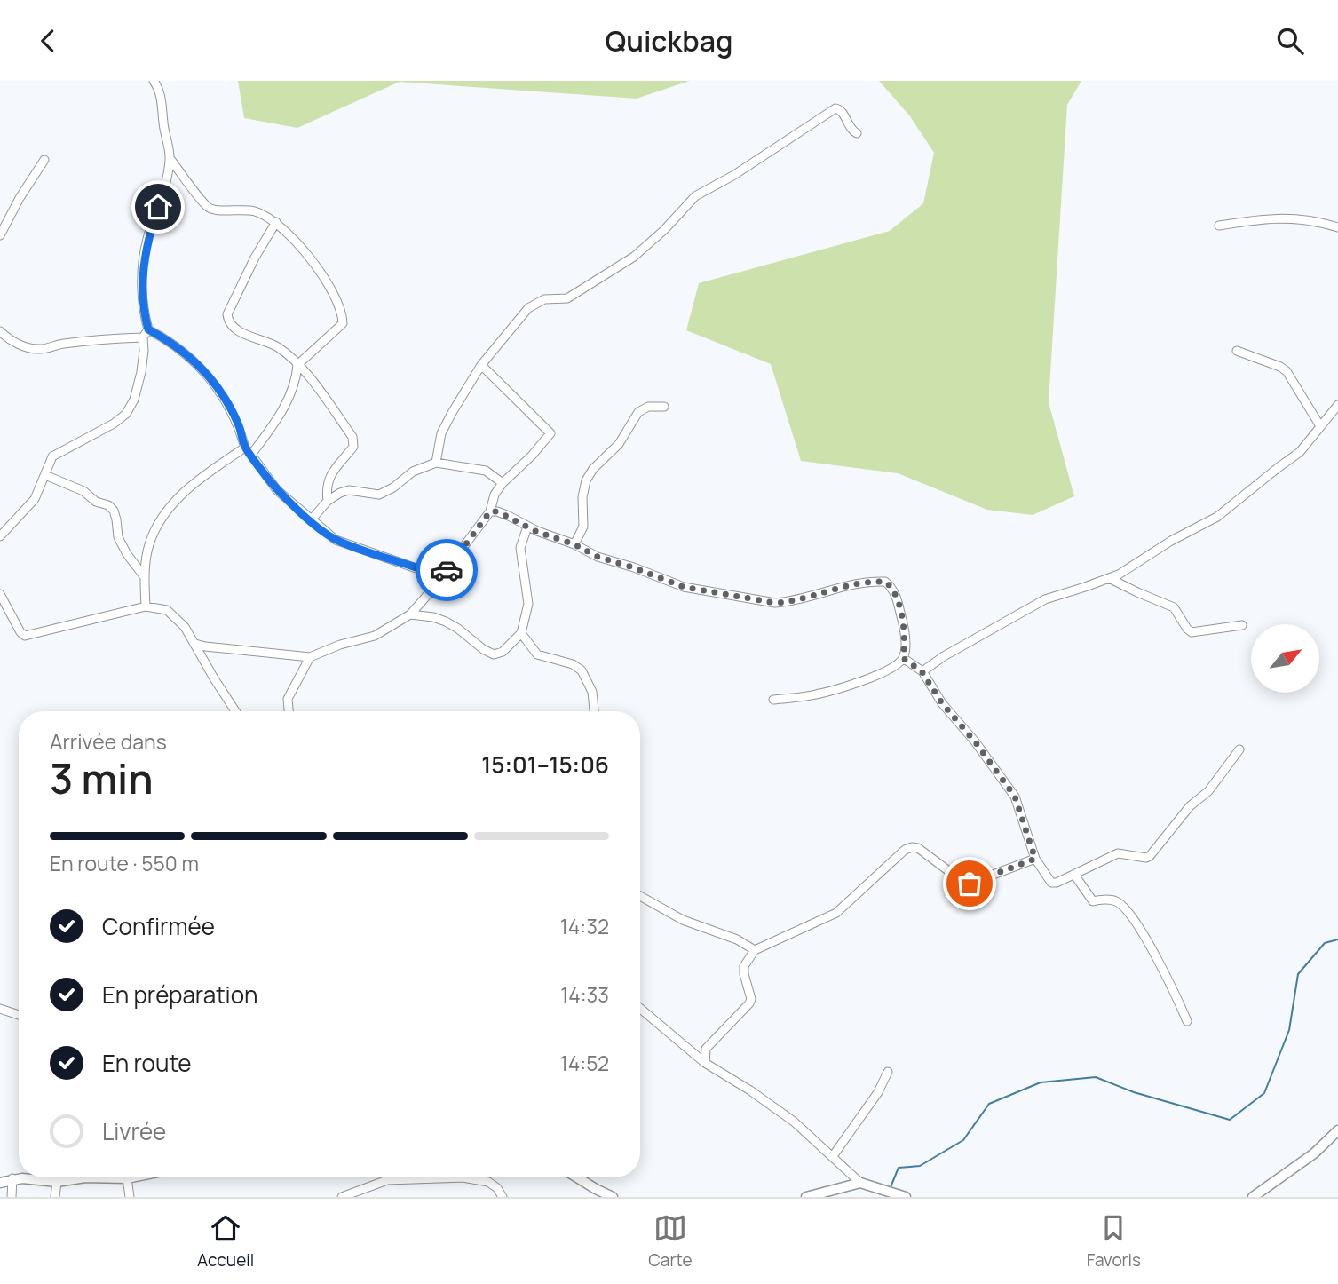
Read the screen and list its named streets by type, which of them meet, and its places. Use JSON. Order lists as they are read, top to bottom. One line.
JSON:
{"north":"top right","page":{"header":"Quickbag","heading":["3 min","Arrivée dans","15:01–15:06"],"bar":"En route · 550 m","list":[["Confirmée","14:32"],["En préparation","14:33"],["En route","14:52"],"Livrée"],"tabs":["Accueil","Carte","Favoris"]}}
